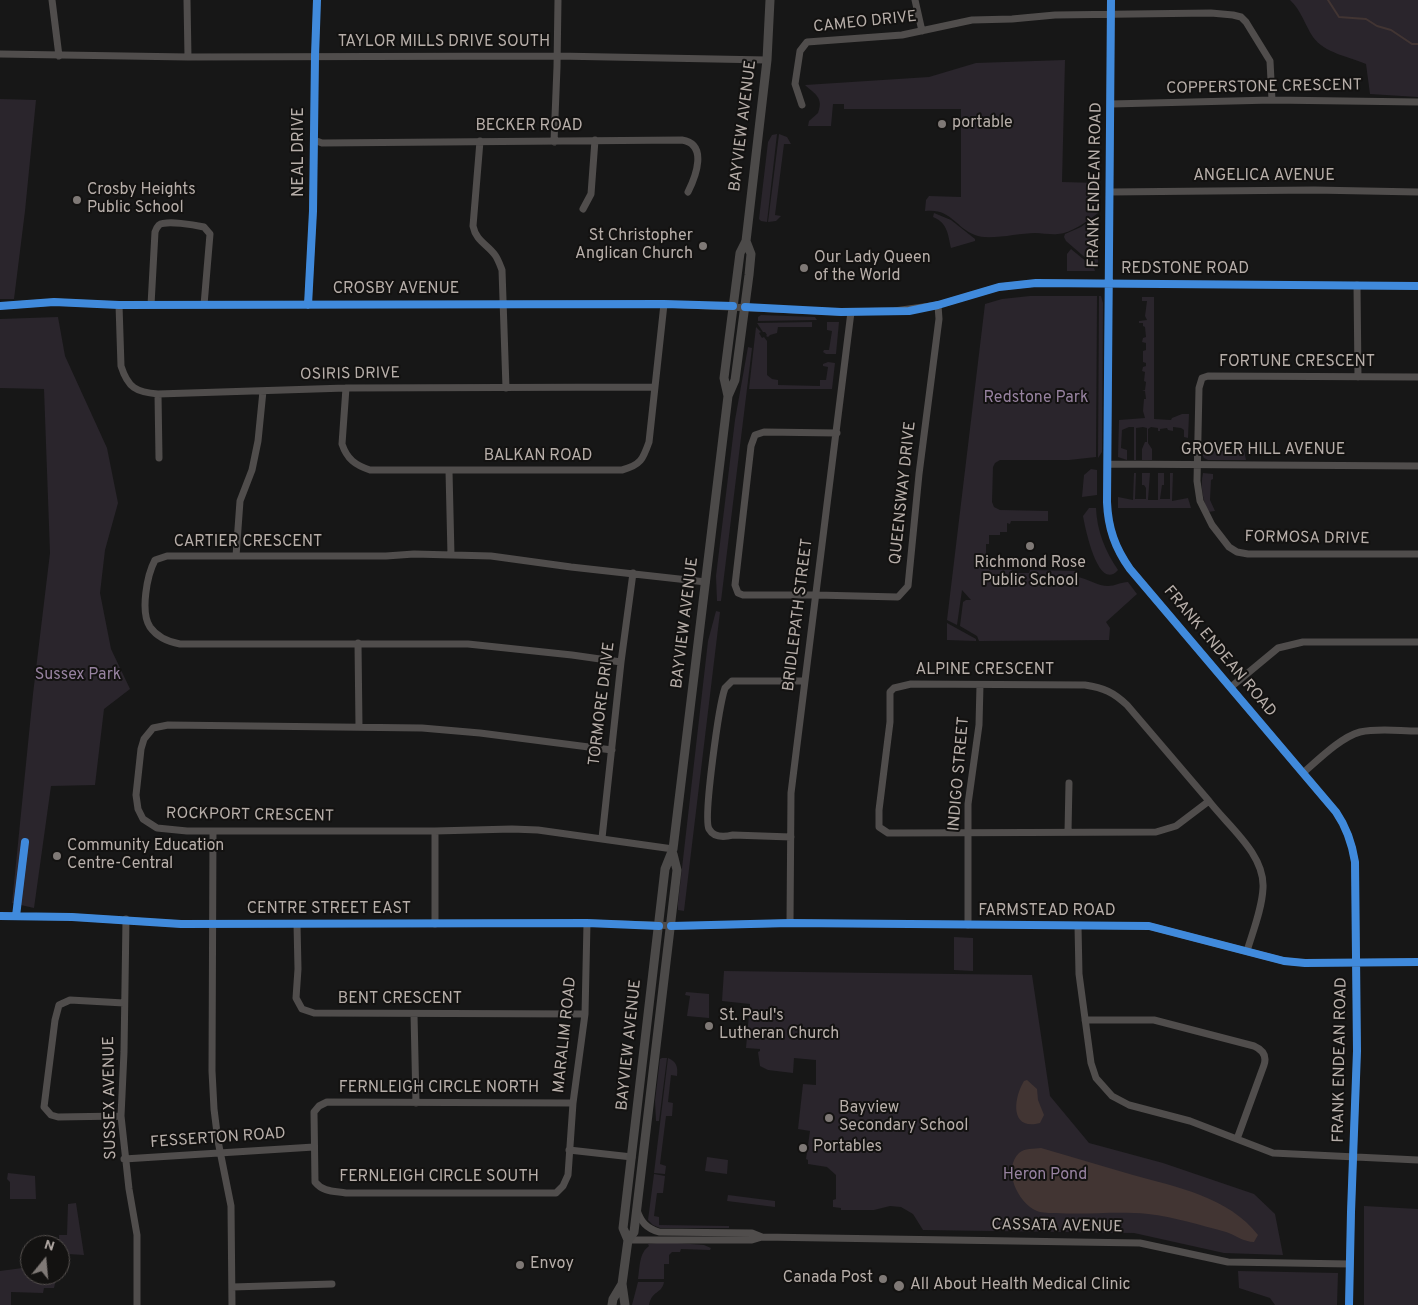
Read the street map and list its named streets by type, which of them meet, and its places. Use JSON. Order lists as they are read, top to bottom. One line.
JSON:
{"streets":{"main road":["BAYVIEW AVENUE"],"street":["CAMEO DRIVE","TAYLOR MILLS DRIVE SOUTH","COPPERSTONE CRESCENT","BECKER ROAD","NEAL DRIVE","ANGELICA AVENUE","FRANK ENDEAN ROAD","REDSTONE ROAD","CROSBY AVENUE","FORTUNE CRESCENT","OSIRIS DRIVE","GROVER HILL AVENUE","BALKAN ROAD","QUEENSWAY DRIVE","FORMOSA DRIVE","CARTIER CRESCENT","BRIDLEPATH STREET","ALPINE CRESCENT","TORMORE DRIVE","INDIGO STREET","ROCKPORT CRESCENT","CENTRE STREET EAST","FARMSTEAD ROAD","BENT CRESCENT","MARALIM ROAD","FERNLEIGH CIRCLE NORTH","SUSSEX AVENUE","FESSERTON ROAD","FERNLEIGH CIRCLE SOUTH","CASSATA AVENUE"]},"crossings":[["CAMEO DRIVE","COPPERSTONE CRESCENT"],["CAMEO DRIVE","FRANK ENDEAN ROAD"],["TAYLOR MILLS DRIVE SOUTH","BAYVIEW AVENUE"],["TAYLOR MILLS DRIVE SOUTH","NEAL DRIVE"],["COPPERSTONE CRESCENT","FRANK ENDEAN ROAD"],["BAYVIEW AVENUE","REDSTONE ROAD"],["BAYVIEW AVENUE","CROSBY AVENUE"],["BAYVIEW AVENUE","CARTIER CRESCENT"],["BAYVIEW AVENUE","ROCKPORT CRESCENT"],["BAYVIEW AVENUE","CENTRE STREET EAST"],["BAYVIEW AVENUE","FARMSTEAD ROAD"],["BAYVIEW AVENUE","CASSATA AVENUE"],["BECKER ROAD","NEAL DRIVE"],["NEAL DRIVE","CROSBY AVENUE"],["ANGELICA AVENUE","FRANK ENDEAN ROAD"],["FRANK ENDEAN ROAD","REDSTONE ROAD"],["FRANK ENDEAN ROAD","GROVER HILL AVENUE"],["FRANK ENDEAN ROAD","FARMSTEAD ROAD"],["FRANK ENDEAN ROAD","CASSATA AVENUE"],["REDSTONE ROAD","CROSBY AVENUE"],["REDSTONE ROAD","QUEENSWAY DRIVE"],["REDSTONE ROAD","BRIDLEPATH STREET"],["CROSBY AVENUE","OSIRIS DRIVE"],["CROSBY AVENUE","BALKAN ROAD"],["FORTUNE CRESCENT","GROVER HILL AVENUE"],["FORTUNE CRESCENT","FORMOSA DRIVE"],["OSIRIS DRIVE","BALKAN ROAD"],["GROVER HILL AVENUE","FORMOSA DRIVE"],["QUEENSWAY DRIVE","BRIDLEPATH STREET"],["CARTIER CRESCENT","TORMORE DRIVE"],["BRIDLEPATH STREET","FARMSTEAD ROAD"],["ALPINE CRESCENT","INDIGO STREET"],["ALPINE CRESCENT","FARMSTEAD ROAD"],["TORMORE DRIVE","ROCKPORT CRESCENT"],["INDIGO STREET","FARMSTEAD ROAD"],["CENTRE STREET EAST","FARMSTEAD ROAD"],["CENTRE STREET EAST","BENT CRESCENT"],["CENTRE STREET EAST","MARALIM ROAD"],["CENTRE STREET EAST","SUSSEX AVENUE"],["BENT CRESCENT","MARALIM ROAD"],["MARALIM ROAD","FERNLEIGH CIRCLE NORTH"],["MARALIM ROAD","FERNLEIGH CIRCLE SOUTH"],["FERNLEIGH CIRCLE NORTH","FESSERTON ROAD"],["FERNLEIGH CIRCLE NORTH","FERNLEIGH CIRCLE SOUTH"],["SUSSEX AVENUE","FESSERTON ROAD"],["FESSERTON ROAD","FERNLEIGH CIRCLE SOUTH"]],"parks":["Redstone Park","Sussex Park","Heron Pond"],"places":["portable","Crosby Heights Public School","St Christopher Anglican Church","Our Lady Queen of the World","Richmond Rose Public School","Community Education Centre-Central","St. Paul's Lutheran Church","Bayview Secondary School","Portables","Envoy","Canada Post","All About Health Medical Clinic"],"north":"top"}
